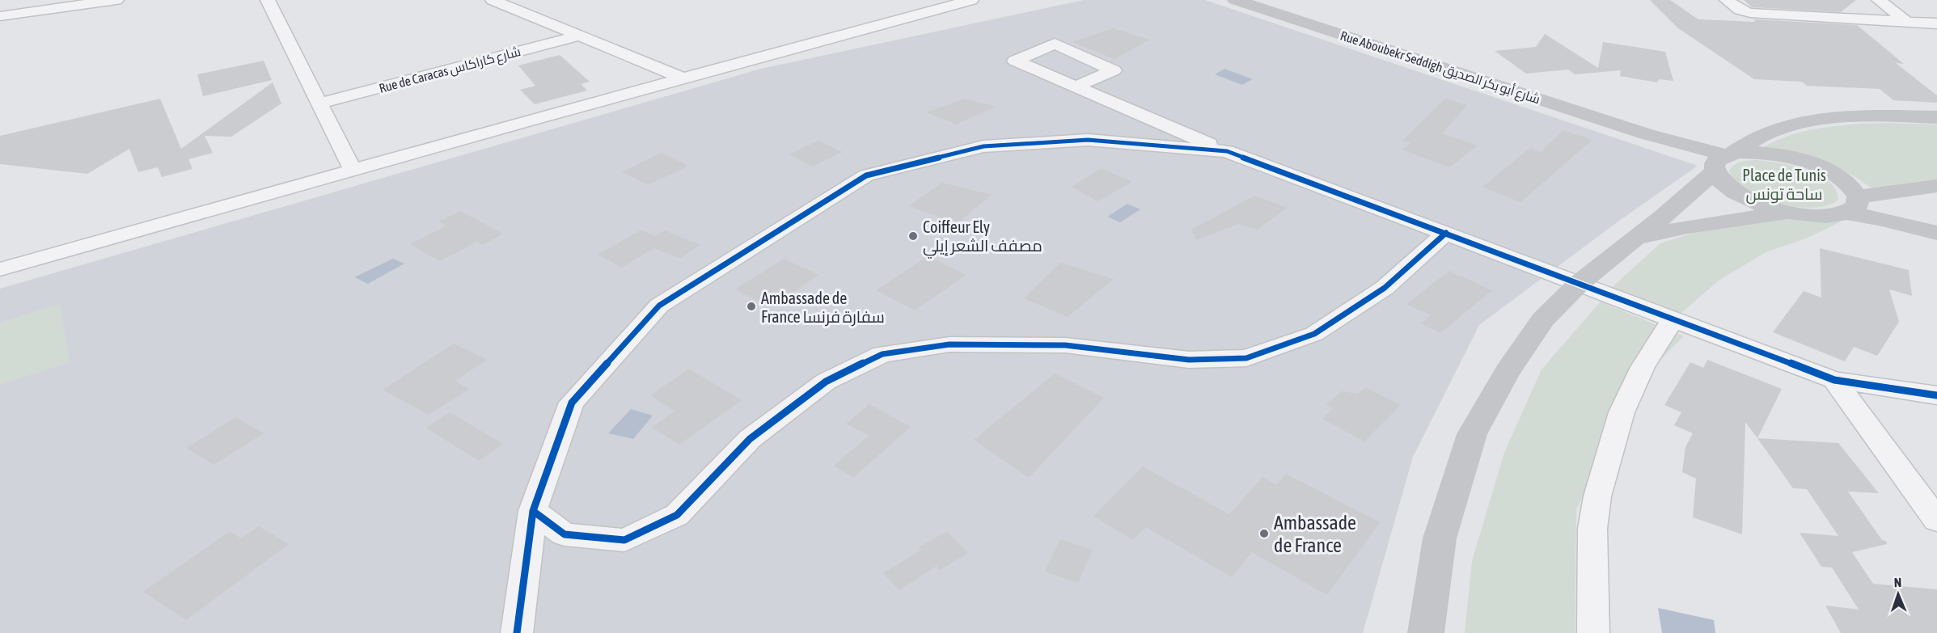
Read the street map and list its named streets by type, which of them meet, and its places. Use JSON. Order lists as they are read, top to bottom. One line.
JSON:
{"streets":{"street":["Rue Aboubekr Seddigh شارع أبو بكر الصديق","Rue de Caracas شارع كاراكاس"]},"parks":["Place de Tunis ساحة تونس"],"places":["Coiffeur Ely مصفف الشعر إيلي","Ambassade de France سفارة فرنسا","Ambassade de France"],"north":"top"}
